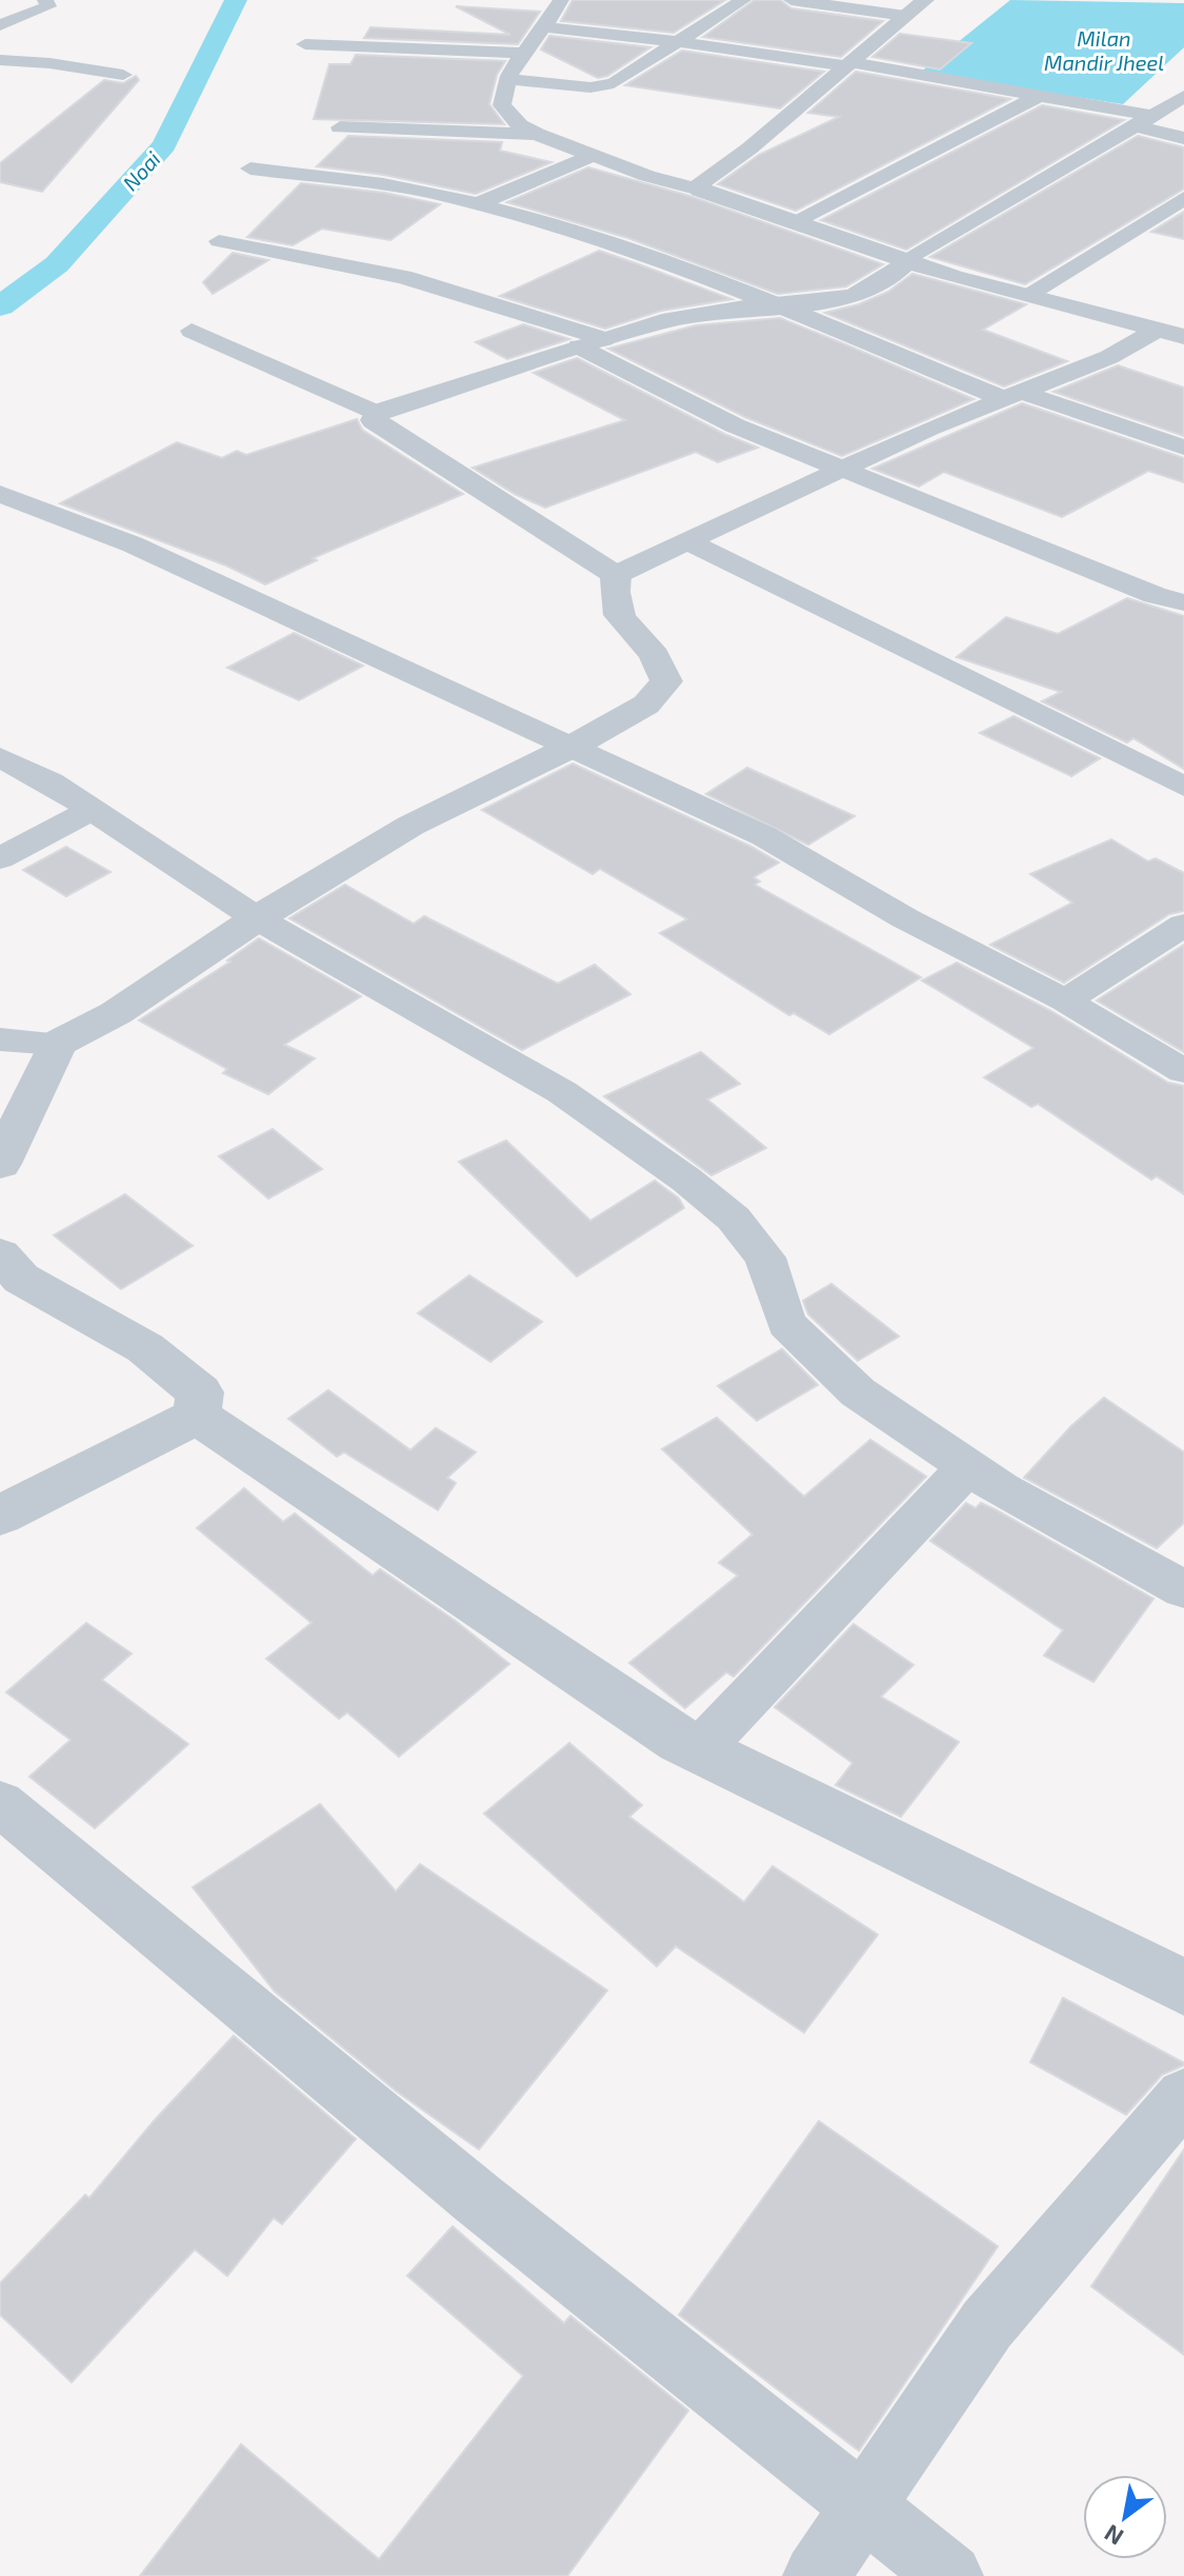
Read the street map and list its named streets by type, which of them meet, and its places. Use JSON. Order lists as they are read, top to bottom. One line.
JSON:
{"water":["Milan Mandir Jheel","Noai"],"north":"bottom left"}
